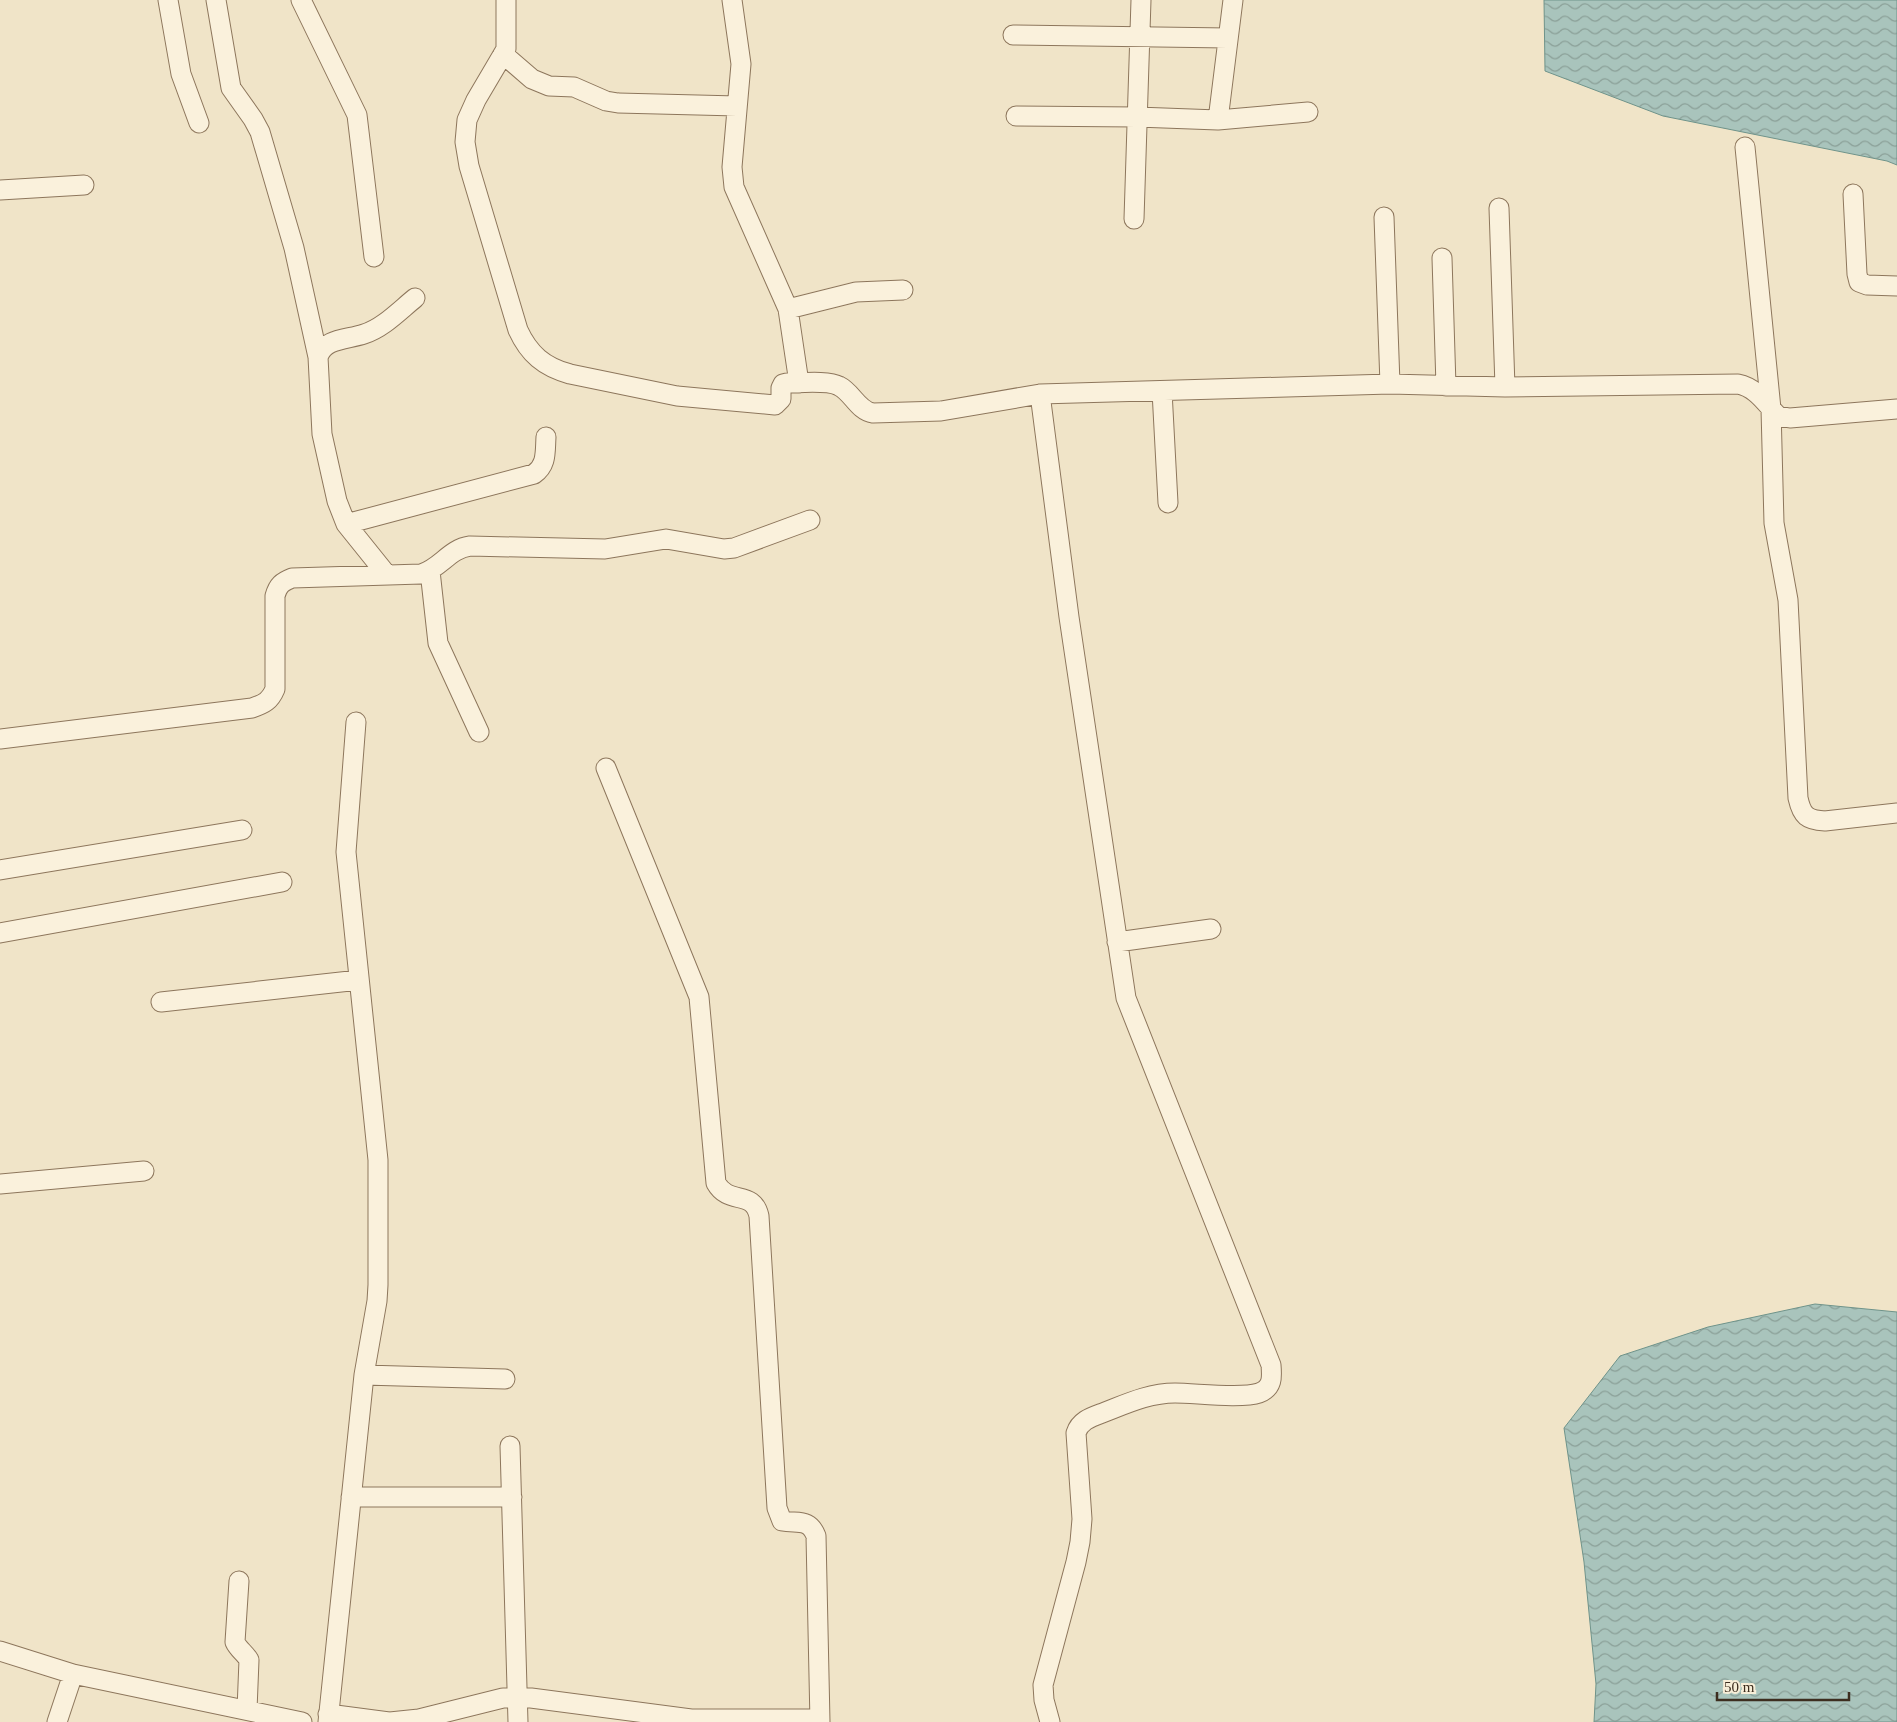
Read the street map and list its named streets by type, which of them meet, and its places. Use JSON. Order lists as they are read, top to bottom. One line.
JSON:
{"scale_bar":"50 m"}
